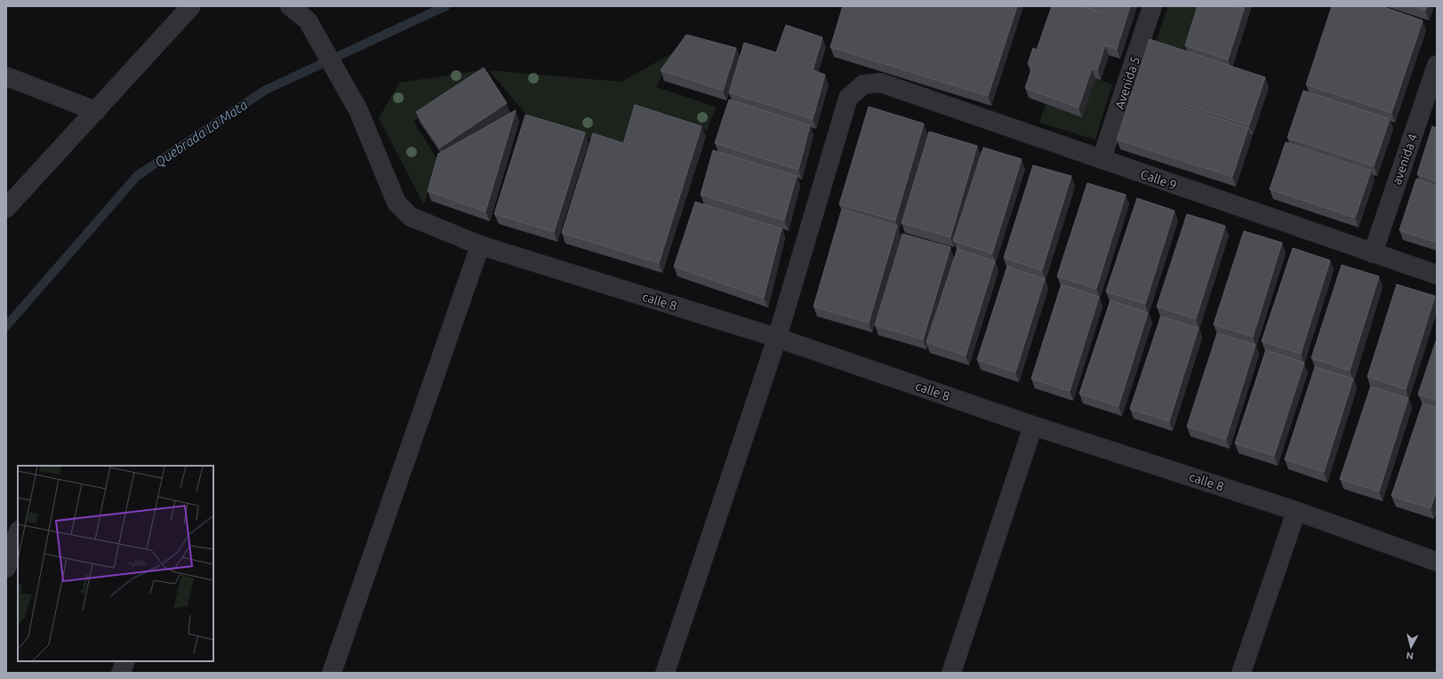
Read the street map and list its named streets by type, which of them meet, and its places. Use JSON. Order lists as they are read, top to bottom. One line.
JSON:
{"streets":{"street":["Avenida 5","avenida 4","Calle 9","calle 8"]},"crossings":[["Avenida 5","Calle 9"],["avenida 4","Calle 9"],["Calle 9","calle 8"]],"water":["Quebrada La Mata"],"north":"bottom"}
